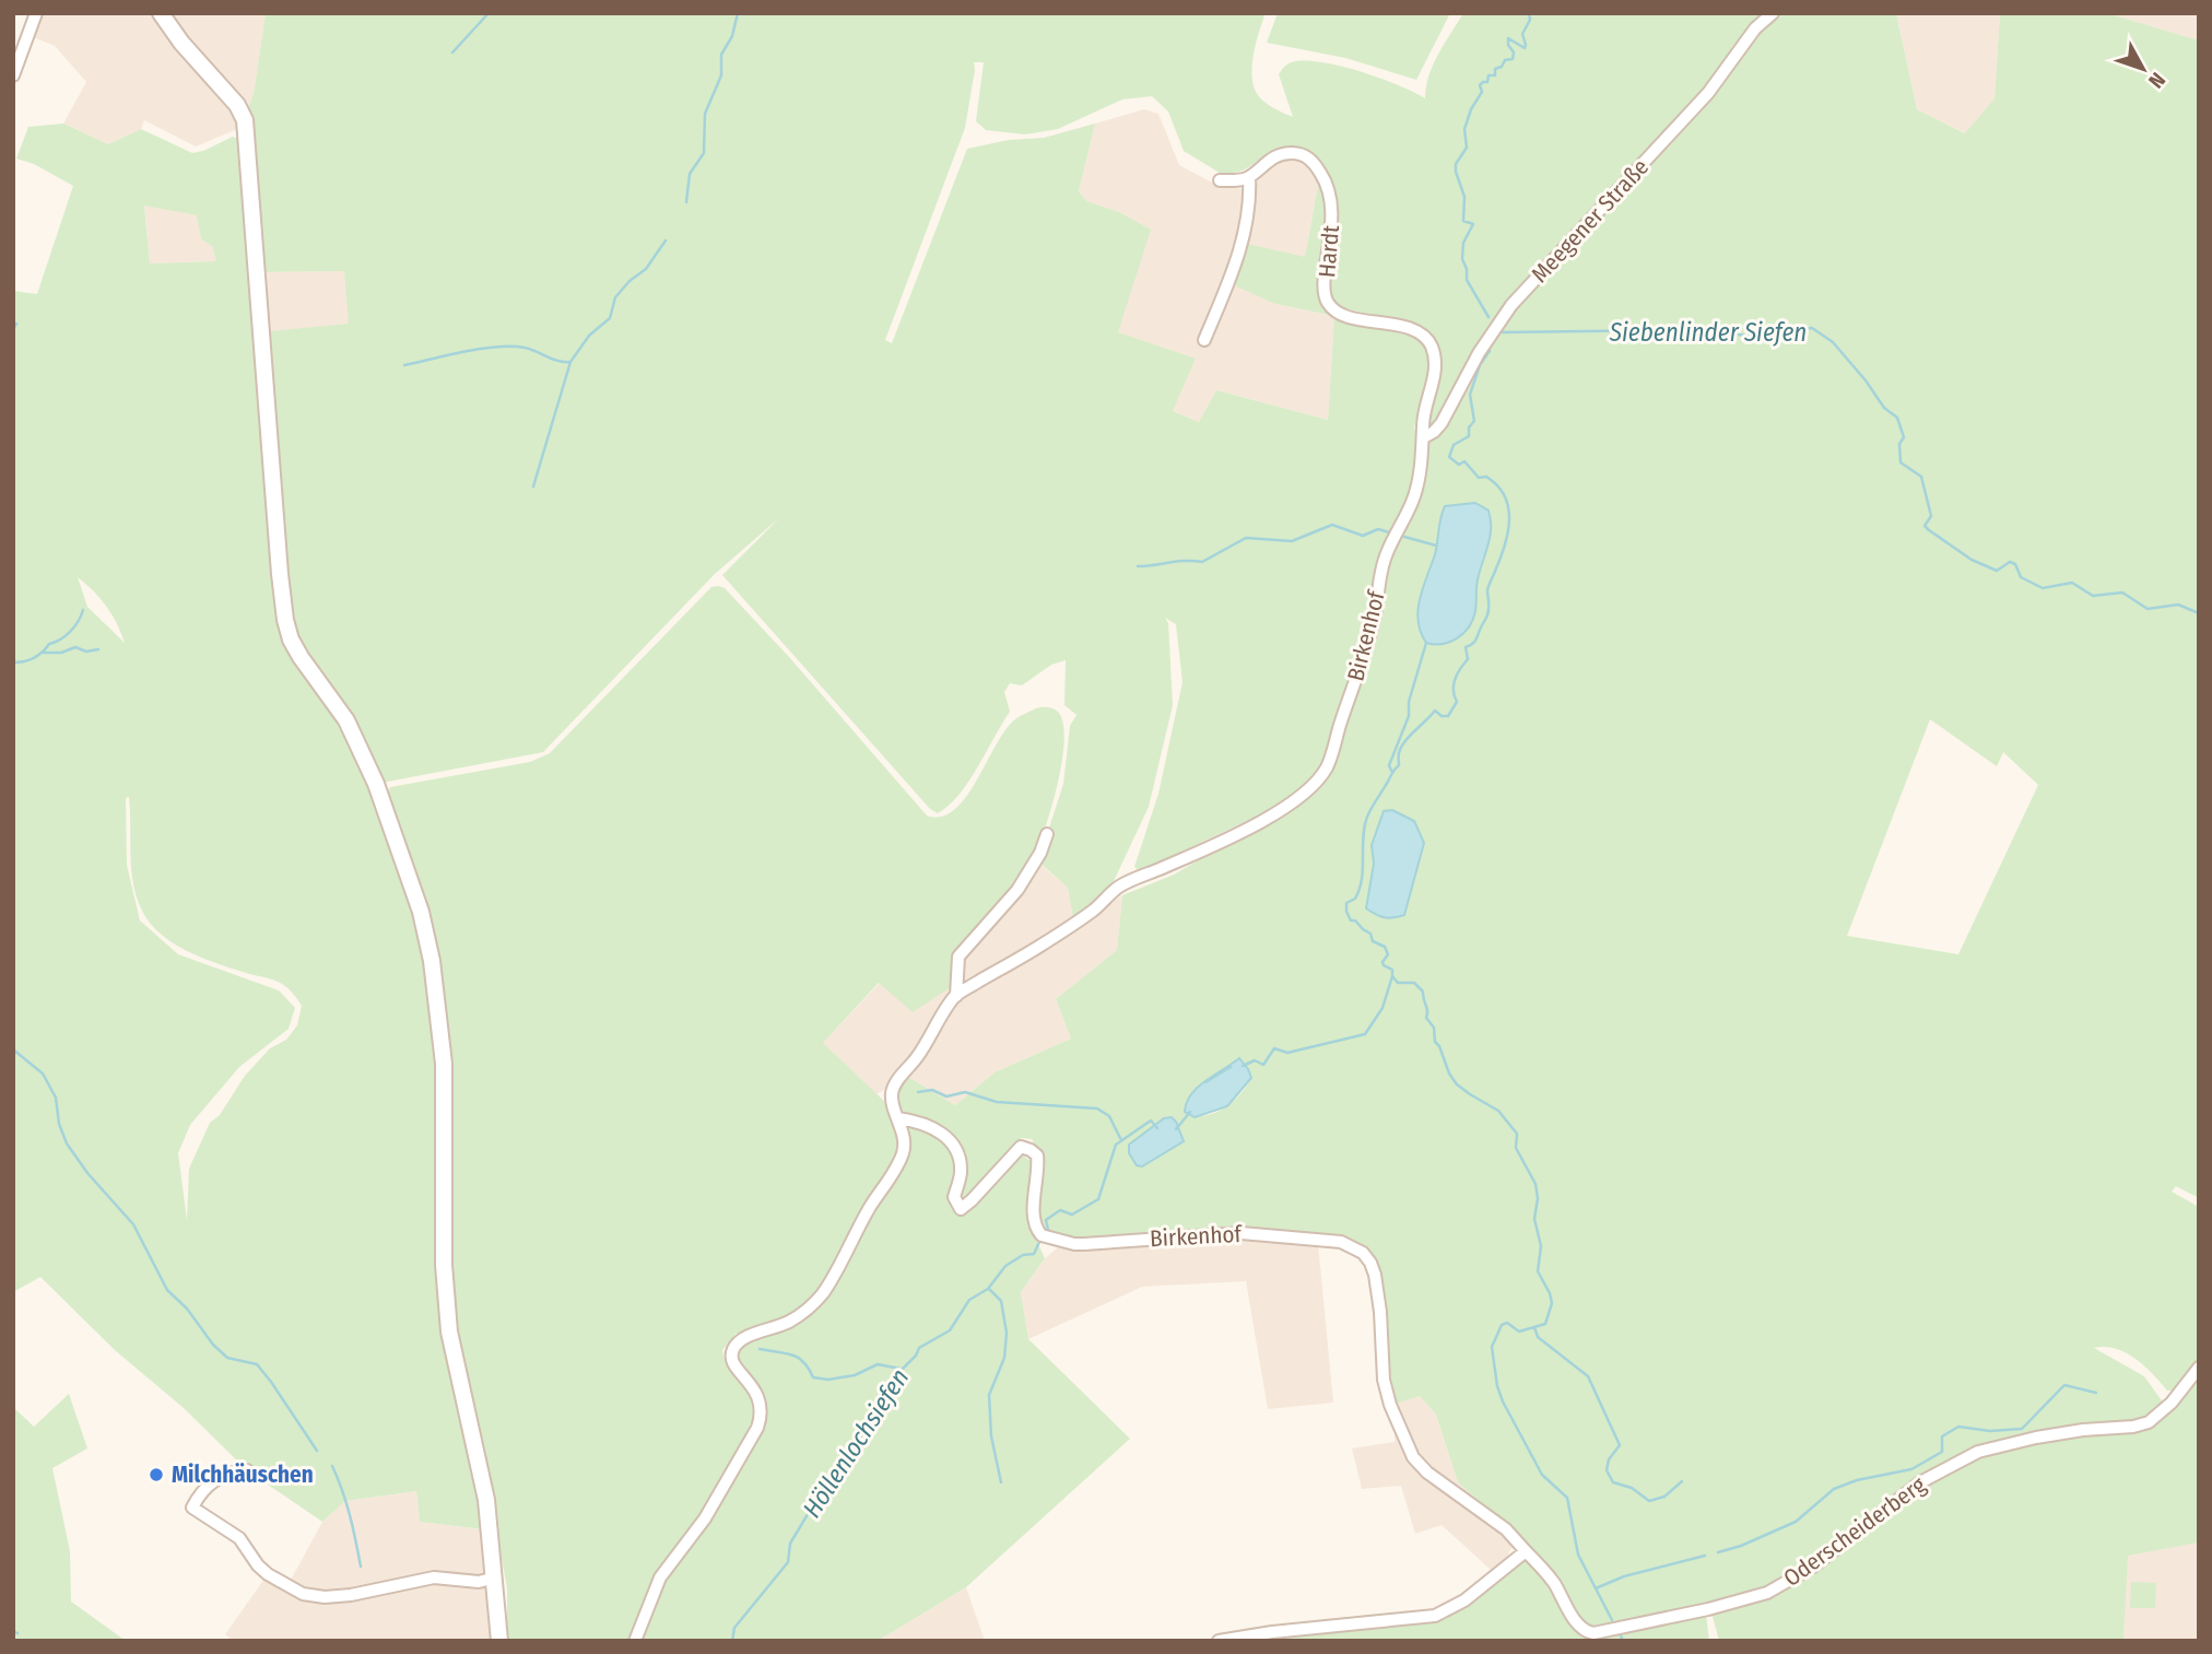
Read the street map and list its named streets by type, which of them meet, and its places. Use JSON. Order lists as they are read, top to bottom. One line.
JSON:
{"streets":{"street":["Meegener Straße","Hardt","Birkenhof","Oderscheiderberg"]},"crossings":[["Meegener Straße","Hardt"],["Meegener Straße","Birkenhof"],["Hardt","Birkenhof"],["Birkenhof","Oderscheiderberg"]],"water":["Siebenlinder Siefen","Höllenlochsiefen"],"places":["Milchhäuschen"],"north":"bottom right"}
